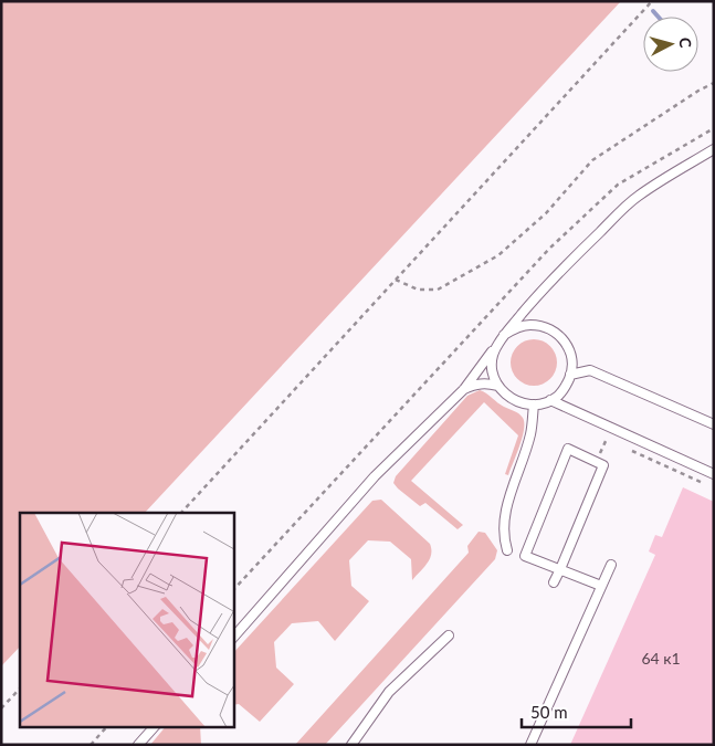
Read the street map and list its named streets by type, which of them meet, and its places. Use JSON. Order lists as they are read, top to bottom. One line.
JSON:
{"house_numbers":["64 к1"],"scale_bar":"50 m","north":"right"}
